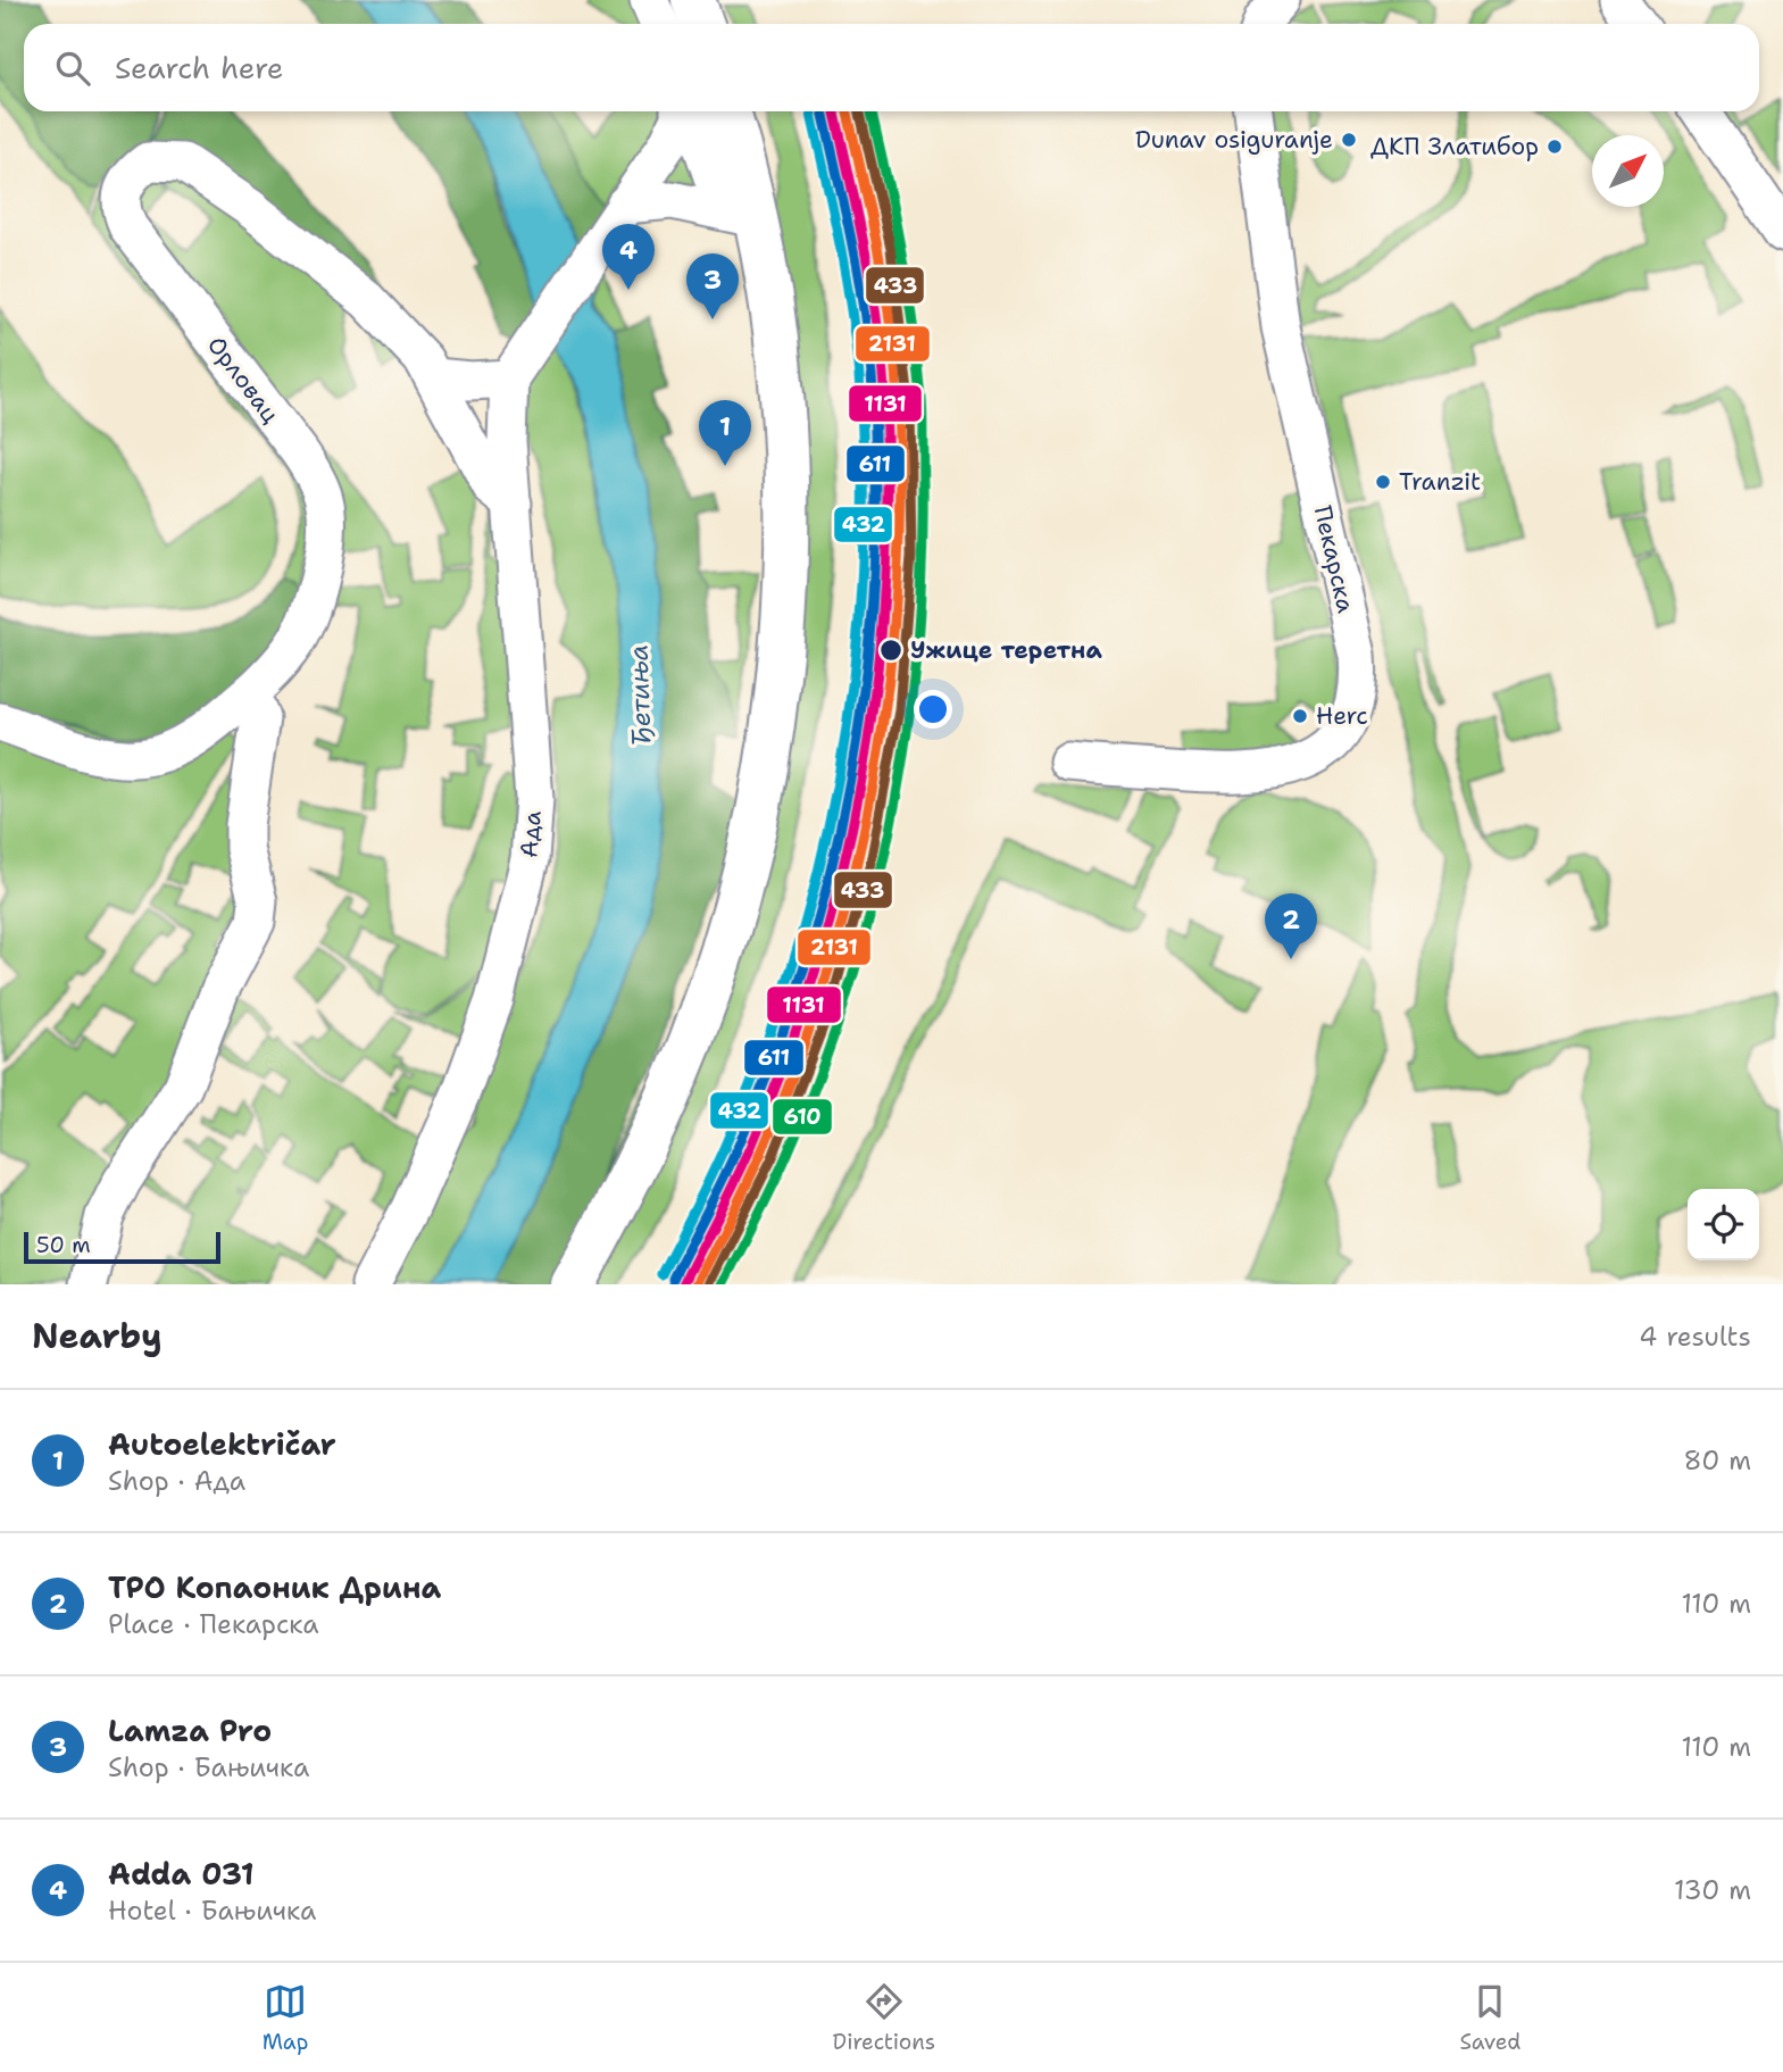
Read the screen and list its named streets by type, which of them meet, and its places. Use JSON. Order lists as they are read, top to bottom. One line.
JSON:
{"streets":{"street":["Орловац","Пекарска","Ада"]},"crossings":[["Орловац","Ада"]],"water":["Ђетиња"],"places":["Dunav osiguranje","ДКП Златибор","Tranzit","Ужице теретна","Herc"],"lines":["transit line 1131","transit line 2131","transit line 611","transit line 433","transit line 432","transit line 610"],"scale_bar":"50 m","north":"top right","page":{"search":"Search here","pins":["4","3","1","2"],"scale":"50 m","heading":["Nearby","4 results"],"list":[{"mark":"1","name":"Autoelektričar","note":"Shop · Ада","value":"80 m"},{"mark":"2","name":"ТРО Копаоник Дрина","note":"Place · Пекарска","value":"110 m"},{"mark":"3","name":"Lamza Pro","note":"Shop · Бањичка","value":"110 m"},{"mark":"4","name":"Adda 031","note":"Hotel · Бањичка","value":"130 m"}],"nav":["Map","Directions","Saved"]}}
